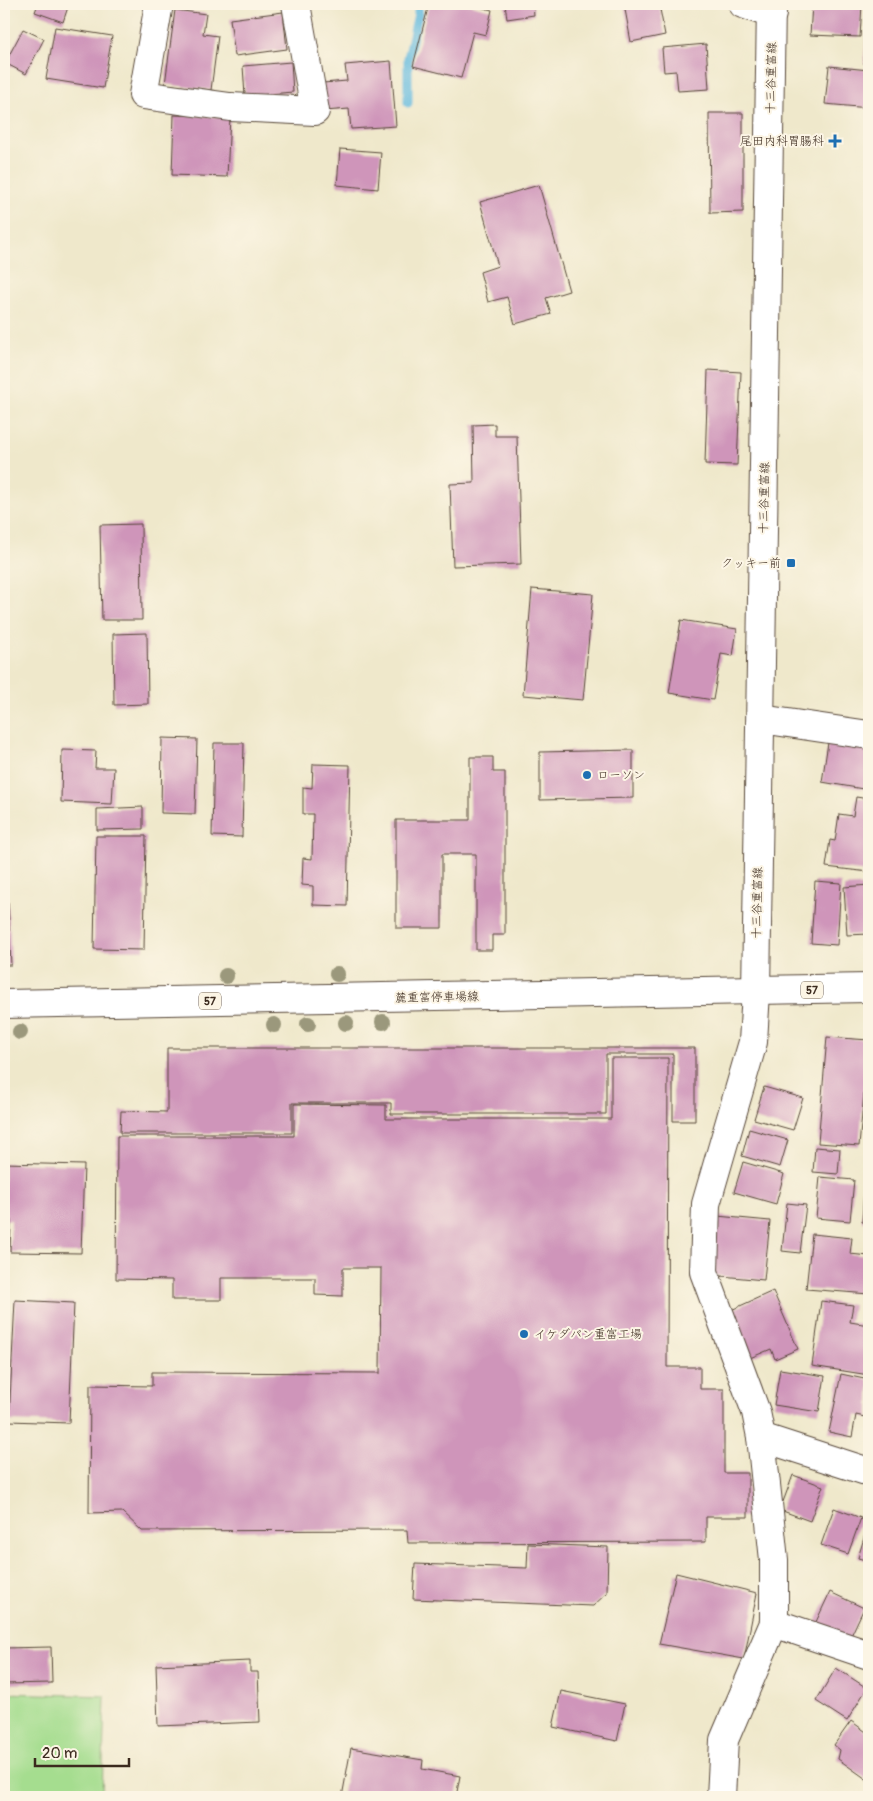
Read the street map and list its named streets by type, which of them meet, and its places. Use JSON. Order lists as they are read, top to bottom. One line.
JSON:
{"streets":{"main road":["十三谷重富線","57","麓重富停車場線"]},"crossings":[["十三谷重富線","麓重富停車場線"]],"places":{"health":["尾田内科胃腸科"],"transit":["クッキー前"],"other":["ローソン","イケダパン重富工場"]},"scale_bar":"20 m"}
